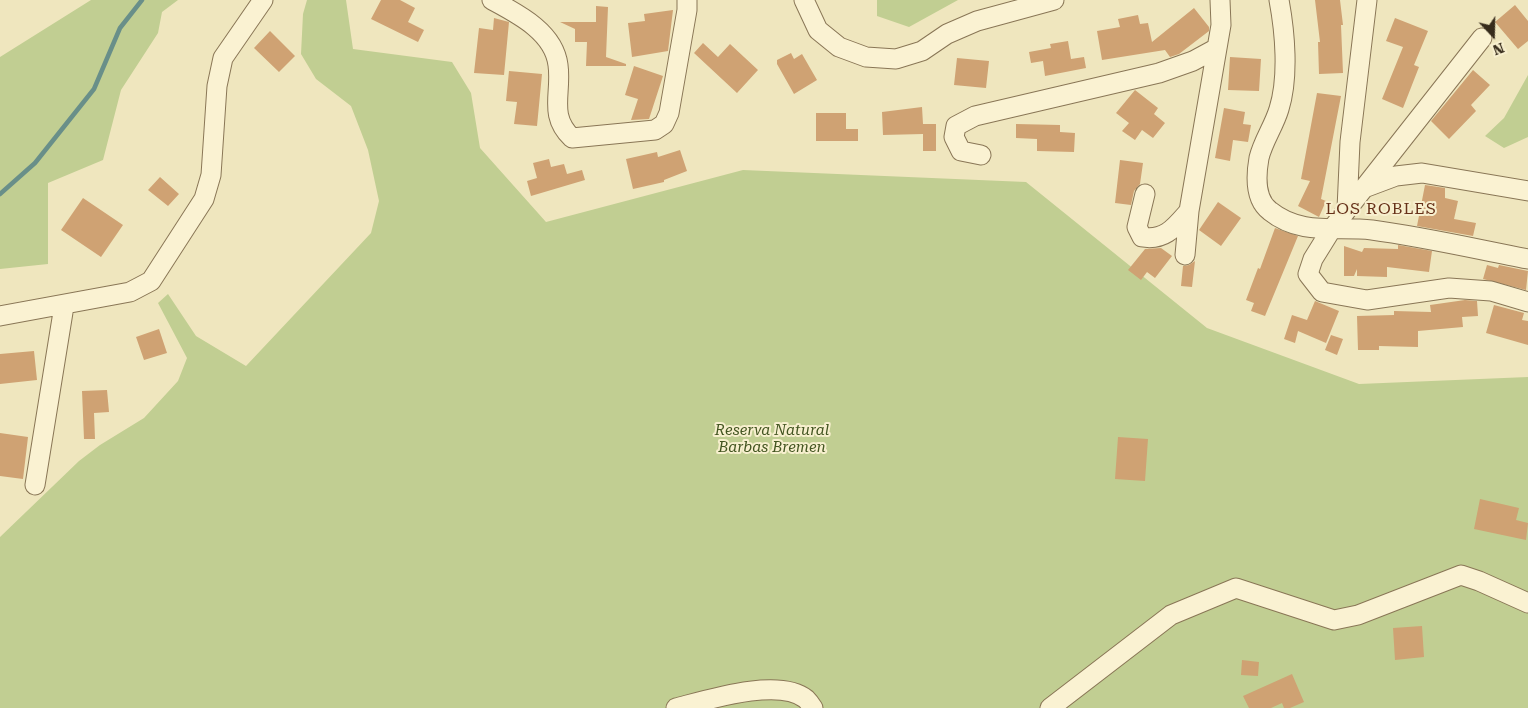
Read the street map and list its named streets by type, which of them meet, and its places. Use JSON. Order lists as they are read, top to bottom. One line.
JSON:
{"districts":["LOS ROBLES"],"parks":["Reserva Natural Barbas Bremen"],"north":"bottom"}
